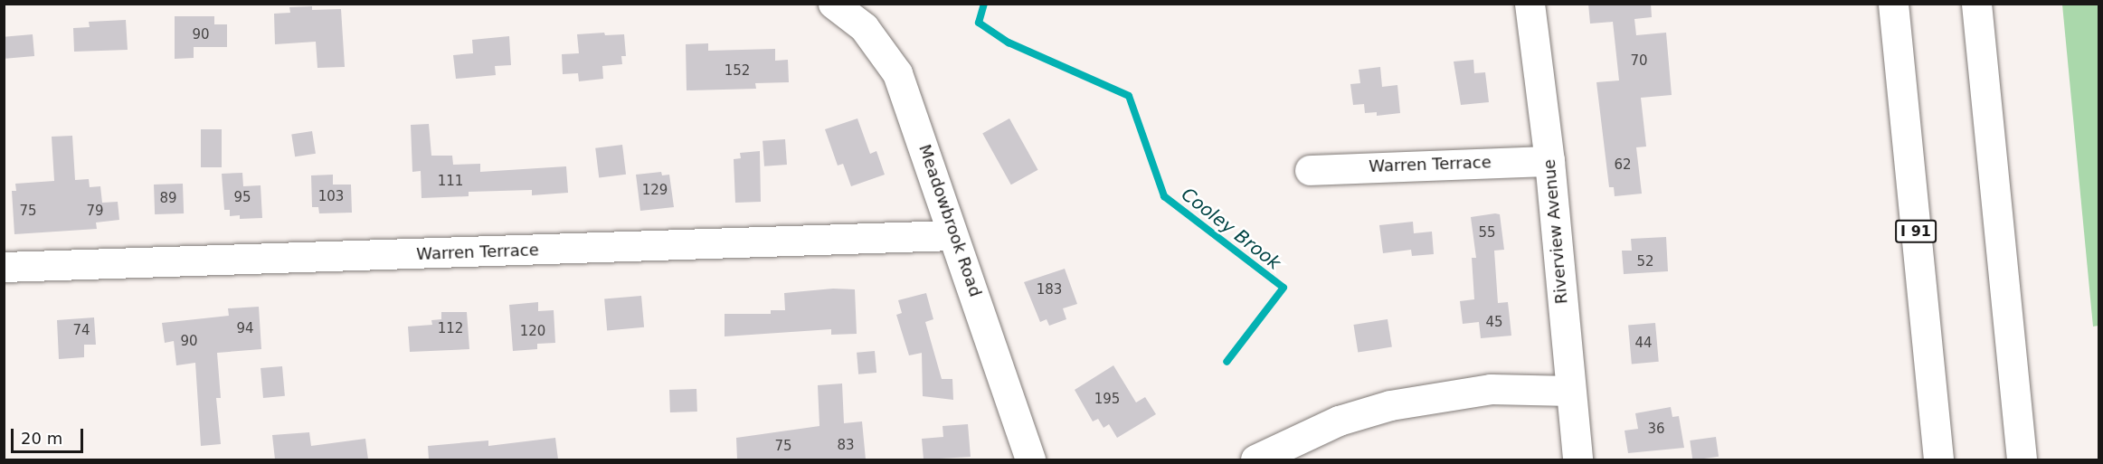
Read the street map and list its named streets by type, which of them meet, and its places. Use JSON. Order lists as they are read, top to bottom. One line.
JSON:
{"streets":{"main road":["Warren Terrace","Meadowbrook Road","Riverview Avenue","I 91"]},"crossings":[["Warren Terrace","Meadowbrook Road"],["Warren Terrace","Riverview Avenue"]],"water":["Cooley Brook"],"house_numbers":["90","70","152","62","111","129","103","95","89","75","79","55","52","183","45","94","112","74","120","90","44","195","36","83","75"],"scale_bar":"20 m"}
